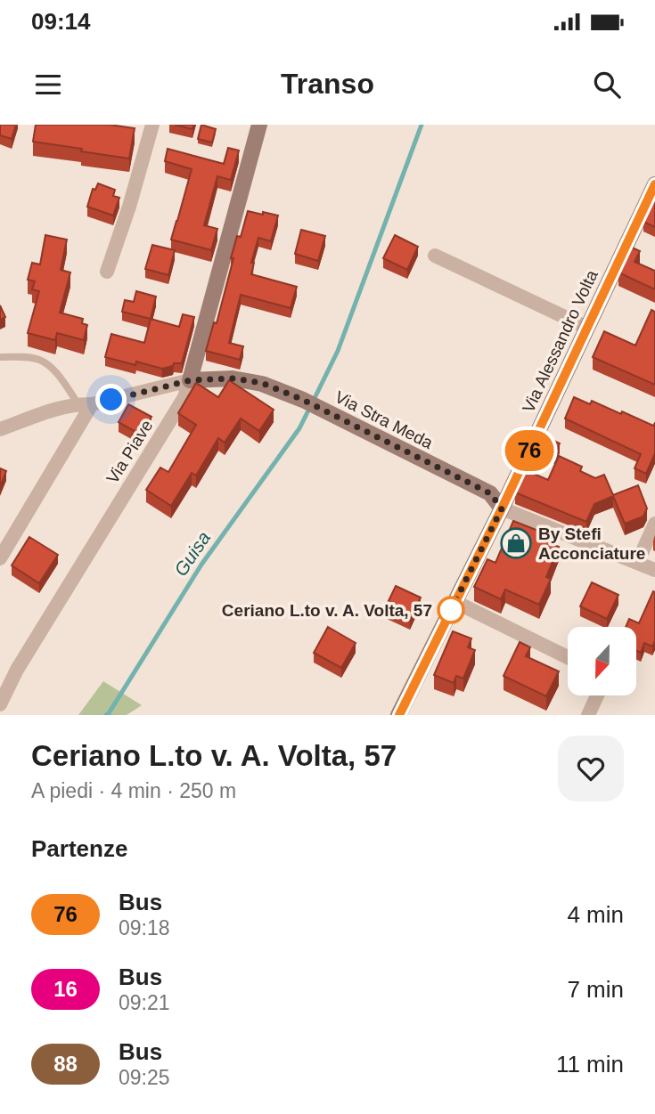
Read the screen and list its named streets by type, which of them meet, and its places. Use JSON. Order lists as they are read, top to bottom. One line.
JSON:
{"streets":{"street":["Via Alessandro Volta","Via Stra Meda","Via Piave"]},"crossings":[["Via Alessandro Volta","Via Stra Meda"],["Via Stra Meda","Via Piave"]],"water":["Guisa"],"places":{"shop":["By Stefi Acconciature"],"other":["Ceriano L.to v. A. Volta, 57"]},"lines":["bus line 76"],"north":"bottom","page":{"status":"09:14","header":"Transo","on_map":"76","heading":[["Ceriano L.to v. A. Volta, 57","A piedi · 4 min · 250 m"],"Partenze"],"list":[{"mark":"76","name":"Bus","note":"09:18","value":"4 min"},{"mark":"16","name":"Bus","note":"09:21","value":"7 min"},{"mark":"88","name":"Bus","note":"09:25","value":"11 min"}]}}
